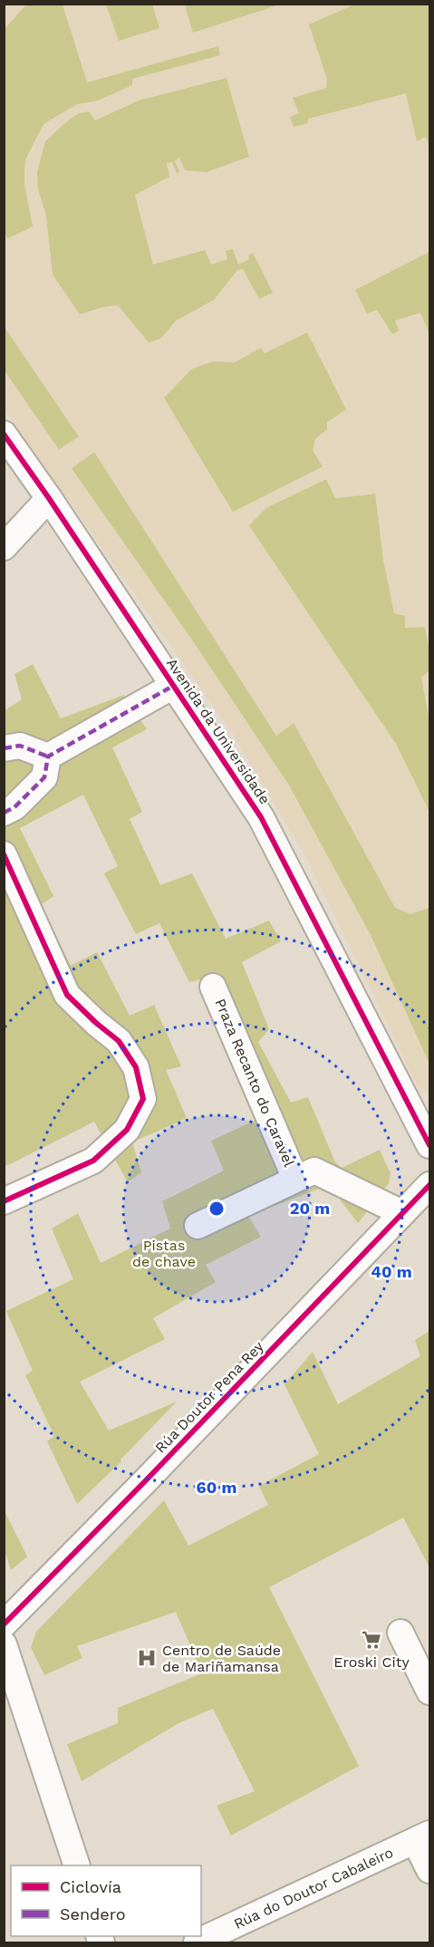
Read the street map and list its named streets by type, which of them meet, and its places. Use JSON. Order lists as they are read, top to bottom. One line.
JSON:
{"streets":{"street":["Avenida da Universidade","Praza Recanto do Caravel","Rúa Doutor Pena Rey","Rúa do Doutor Cabaleiro"]},"crossings":[["Praza Recanto do Caravel","Rúa Doutor Pena Rey"]],"parks":["Pistas de chave"],"places":{"supermarket":["Eroski City"],"hospital":["Centro de Saúde de Mariñamansa"]},"legend":["Ciclovía","Sendero"],"rings":["20 m","40 m","60 m"]}
